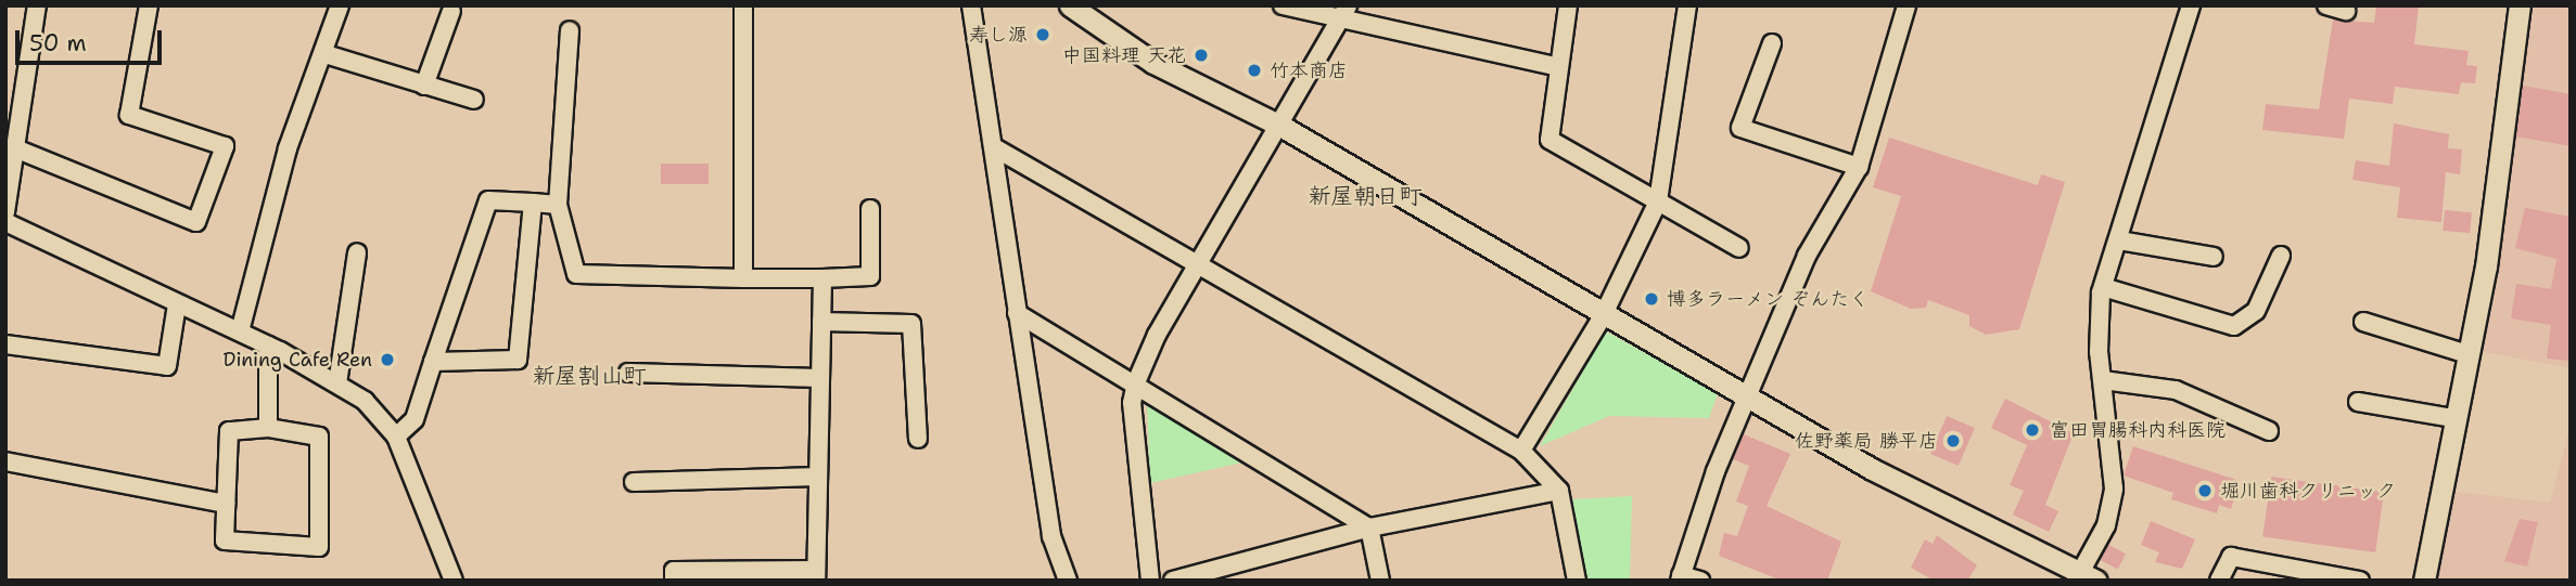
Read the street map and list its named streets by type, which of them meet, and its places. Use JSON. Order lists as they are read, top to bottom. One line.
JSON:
{"districts":["新屋朝日町","新屋割山町"],"places":["寿し源","中国料理 天花","竹本商店","博多ラーメン ぞんたく","Dining Cafe Ren","富田胃腸科内科医院","佐野薬局 勝平店","堀川歯科クリニック"],"scale_bar":"50 m"}
